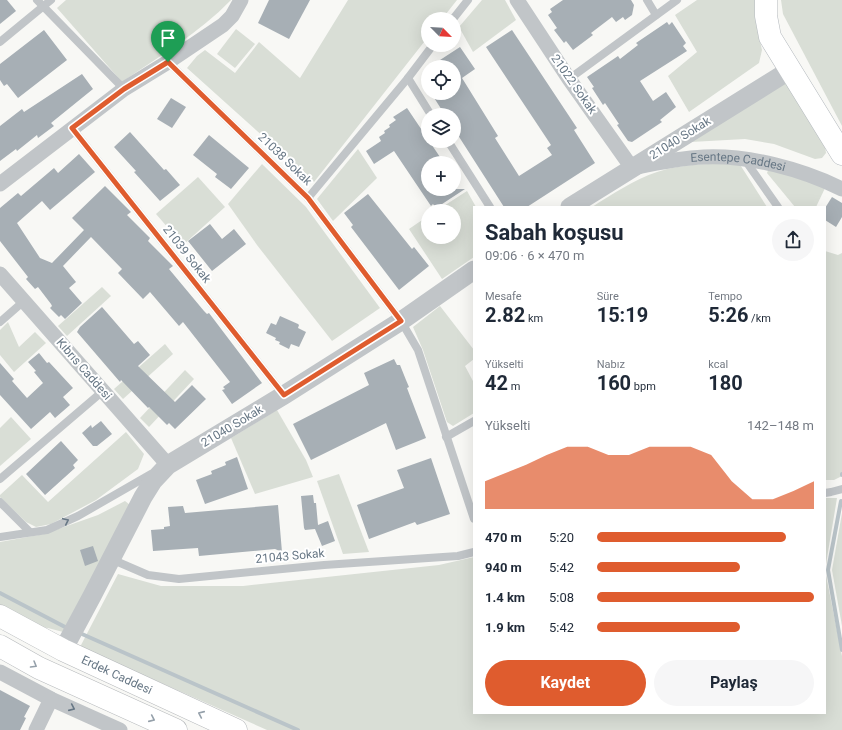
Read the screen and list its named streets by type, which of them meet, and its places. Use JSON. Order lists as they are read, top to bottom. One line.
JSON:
{"streets":{"main road":["Erdek Caddesi"],"street":["21022 Sokak","21040 Sokak","Esentepe Caddesi","Kıbrıs Caddesi"],"lane":["21038 Sokak","21039 Sokak","21043 Sokak"]},"crossings":[["21022 Sokak","21040 Sokak"],["21022 Sokak","Esentepe Caddesi"],["21040 Sokak","21038 Sokak"],["21040 Sokak","Esentepe Caddesi"],["21040 Sokak","21039 Sokak"],["21040 Sokak","Kıbrıs Caddesi"],["21040 Sokak","21043 Sokak"],["21040 Sokak","Erdek Caddesi"]],"north":"bottom right","page":{"map_buttons":["+","−"],"heading":["Sabah koşusu","09:06 · 6 × 470 m"],"stats":[["Mesafe","2.82 km"],["Süre","15:19"],["Tempo","5:26 /km"],["Yükselti","42 m"],["Nabız","160 bpm"],["kcal","180"]],"chart":["Yükselti","142–148 m"],"list":[{"name":"470 m","note":"5:20"},{"name":"940 m","note":"5:42"},{"name":"1.4 km","note":"5:08"},{"name":"1.9 km","note":"5:42"}],"buttons":["Kaydet","Paylaş"]}}
